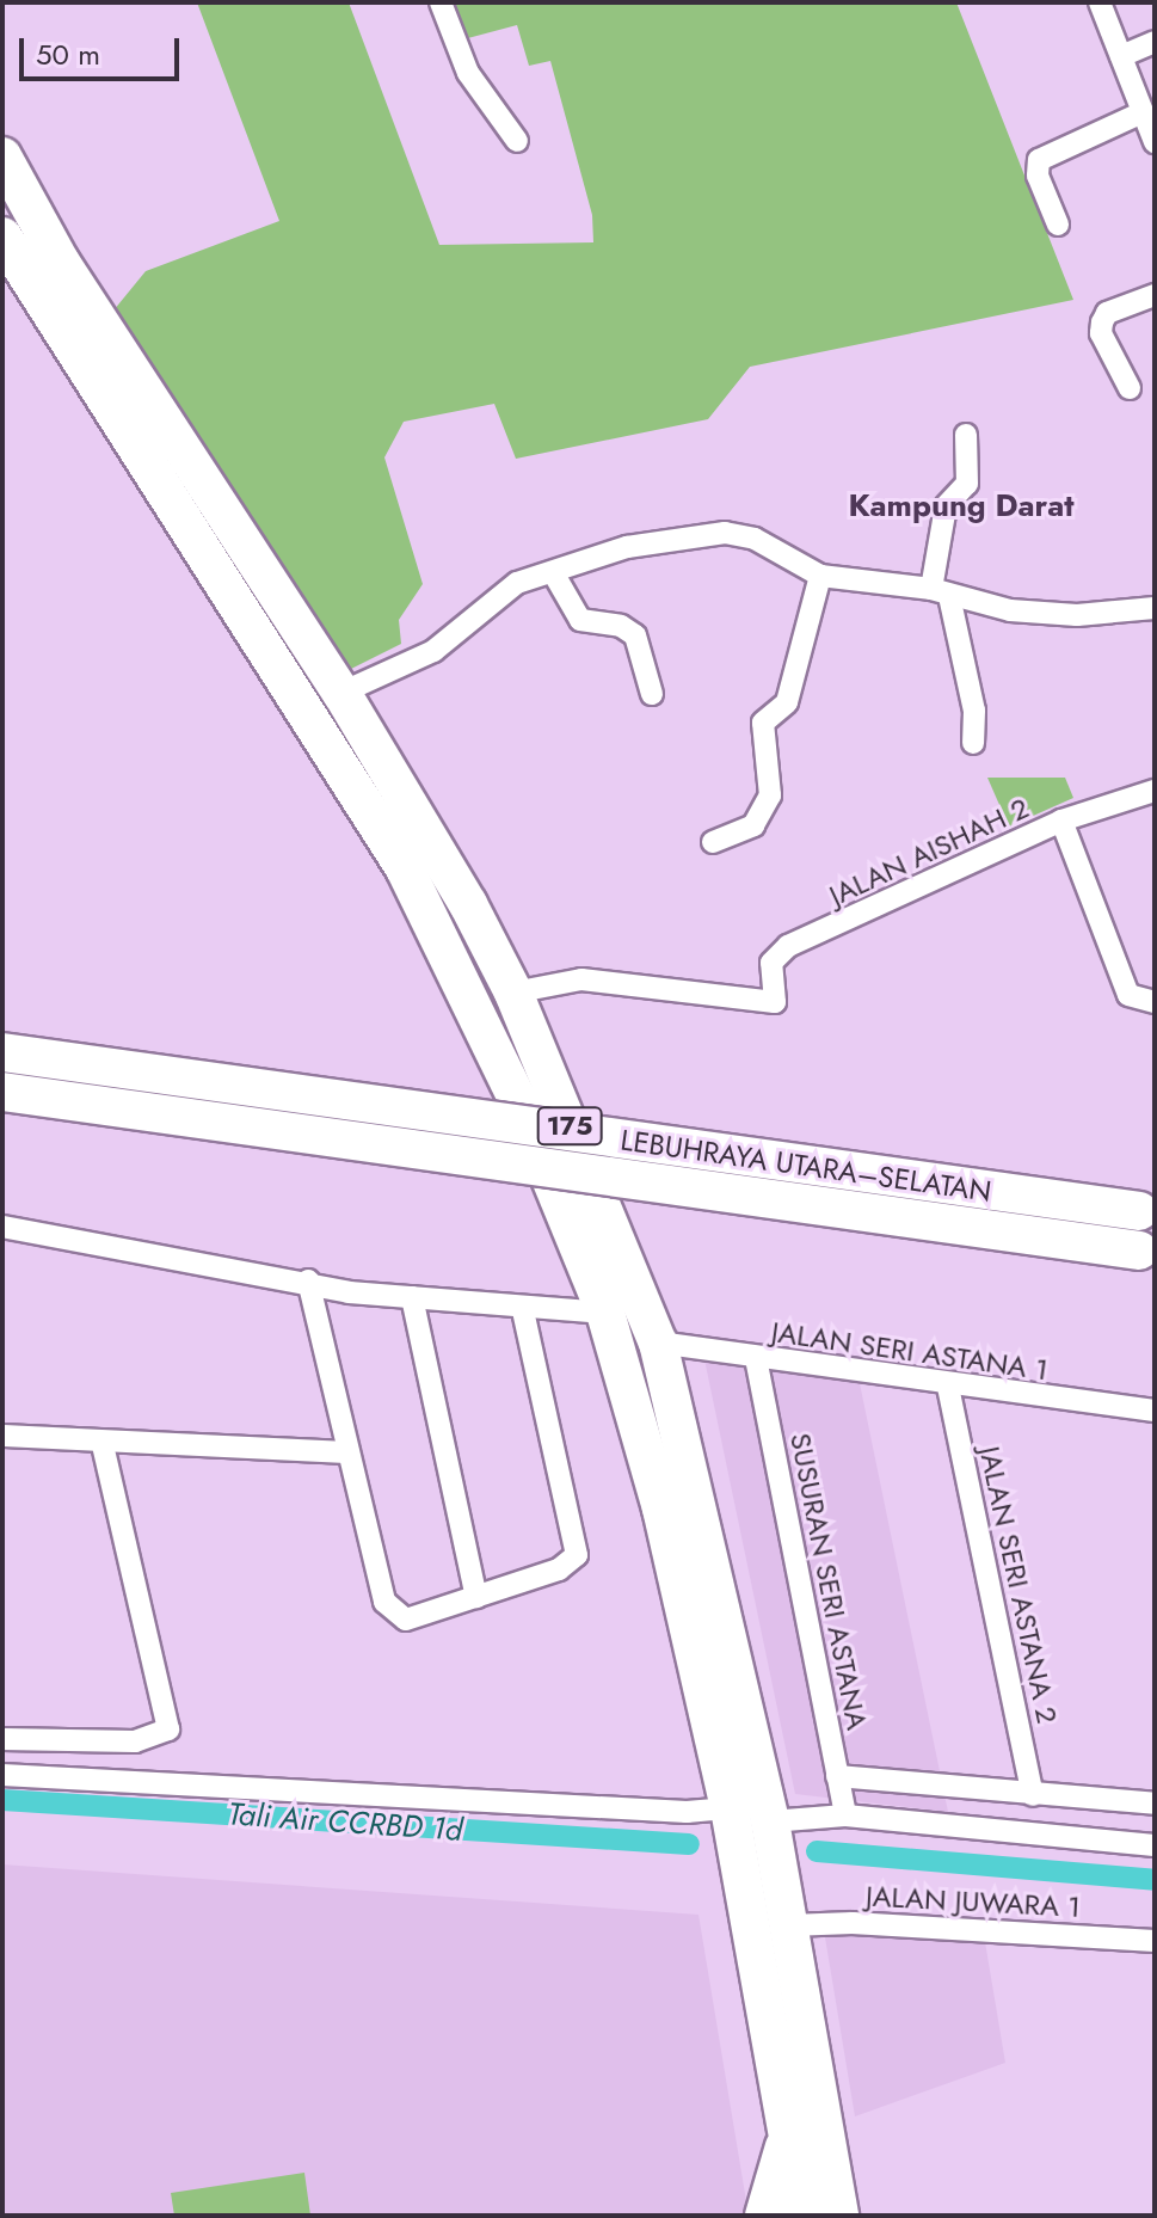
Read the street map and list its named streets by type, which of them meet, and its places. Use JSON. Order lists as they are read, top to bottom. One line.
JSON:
{"streets":{"highway":["175","LEBUHRAYA UTARA–SELATAN"],"street":["JALAN AISHAH 2","JALAN SERI ASTANA 1","SUSURAN SERI ASTANA","JALAN SERI ASTANA 2","JALAN JUWARA 1"]},"crossings":[["JALAN AISHAH 2","175"],["175","JALAN SERI ASTANA 1"],["175","JALAN JUWARA 1"],["JALAN SERI ASTANA 1","SUSURAN SERI ASTANA"],["JALAN SERI ASTANA 1","JALAN SERI ASTANA 2"]],"districts":["Kampung Darat"],"water":["Tali Air CCRBD 1d"],"scale_bar":"50 m"}
